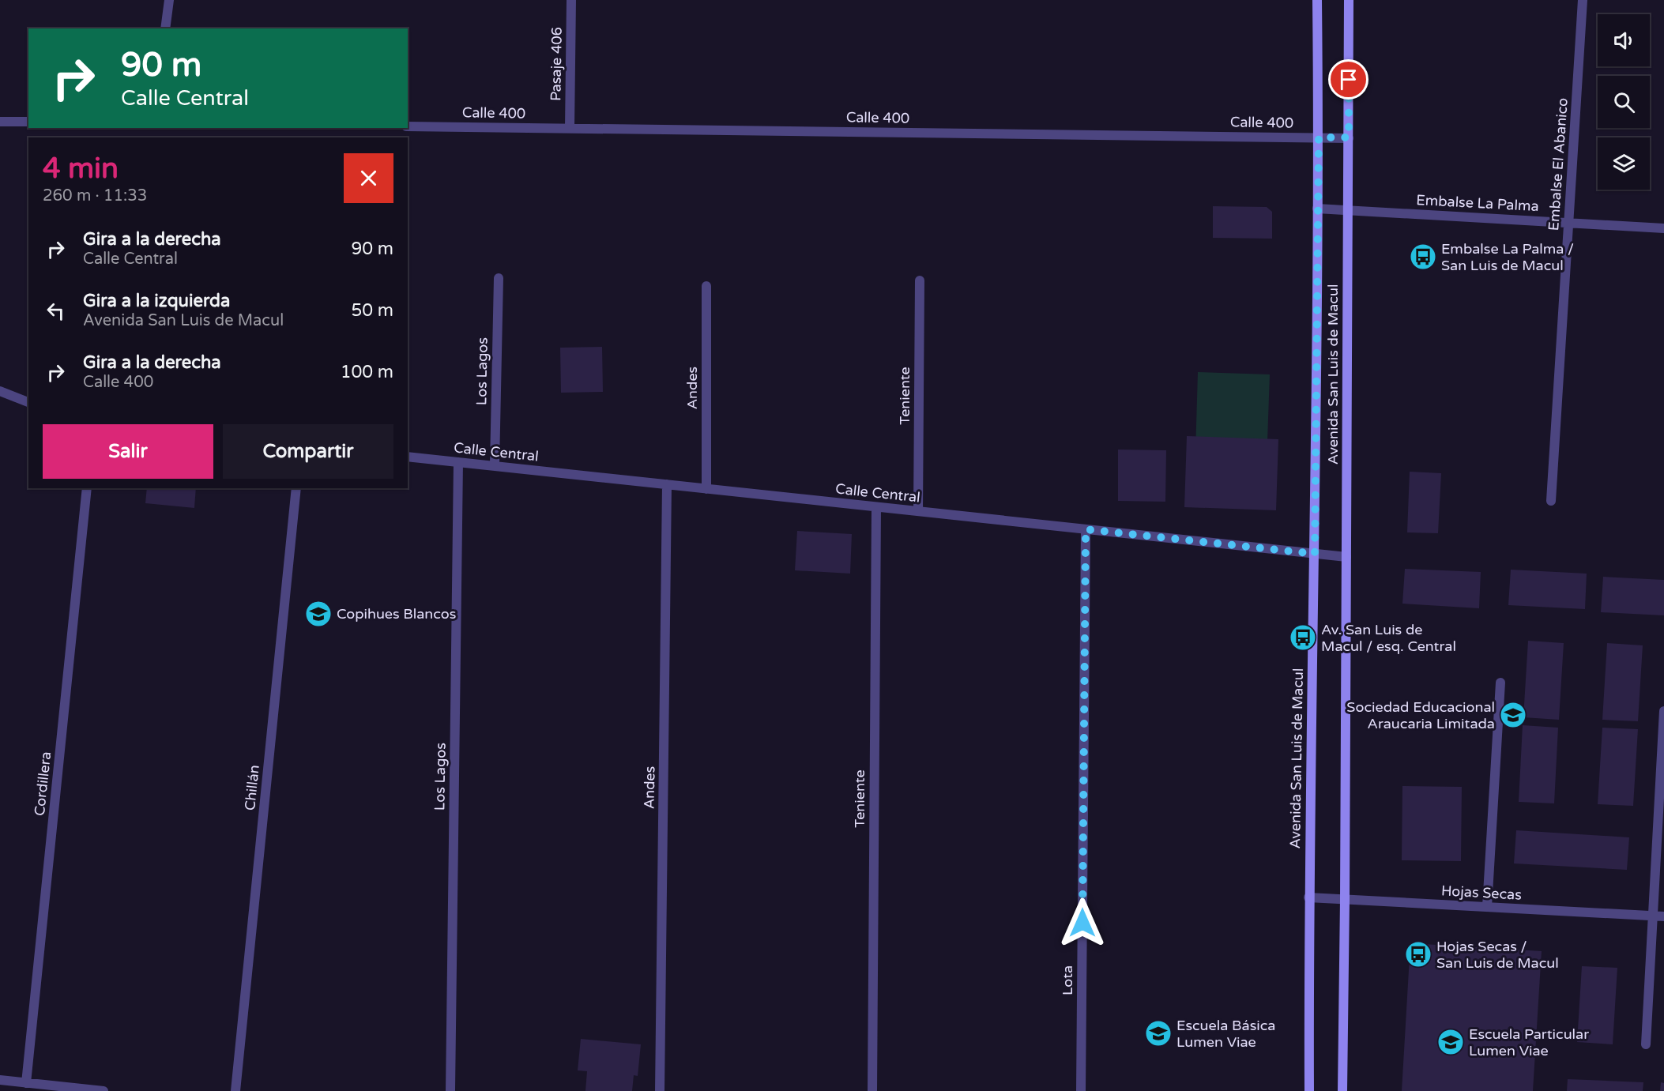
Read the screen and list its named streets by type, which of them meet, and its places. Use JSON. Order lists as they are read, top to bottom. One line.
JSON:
{"streets":{"street":["Pasaje 406","Calle 400","Embalse El Abanico","Embalse La Palma","Los Lagos","Avenida San Luis de Macul","Andes","Teniente","Calle Central","Cordillera","Chillán","Hojas Secas","Lota"]},"crossings":[["Pasaje 406","Calle 400"],["Calle 400","Avenida San Luis de Macul"],["Embalse El Abanico","Embalse La Palma"],["Embalse La Palma","Avenida San Luis de Macul"],["Los Lagos","Calle Central"],["Avenida San Luis de Macul","Calle Central"],["Avenida San Luis de Macul","Hojas Secas"],["Andes","Calle Central"],["Teniente","Calle Central"],["Calle Central","Lota"]],"places":{"bus stop":["Embalse La Palma / San Luis de Macul","Av. San Luis de Macul / esq. Central","Hojas Secas / San Luis de Macul"],"school or university":["Copihues Blancos","Sociedad Educacional Araucaria Limitada","Escuela Básica Lumen Viae","Escuela Particular Lumen Viae"]},"page":{"turn":["90 m","Calle Central"],"heading":["4 min","260 m · 11:33"],"list":[{"name":"Gira a la derecha","note":"Calle Central","value":"90 m"},{"name":"Gira a la izquierda","note":"Avenida San Luis de Macul","value":"50 m"},{"name":"Gira a la derecha","note":"Calle 400","value":"100 m"}],"buttons":["Salir","Compartir"]}}
